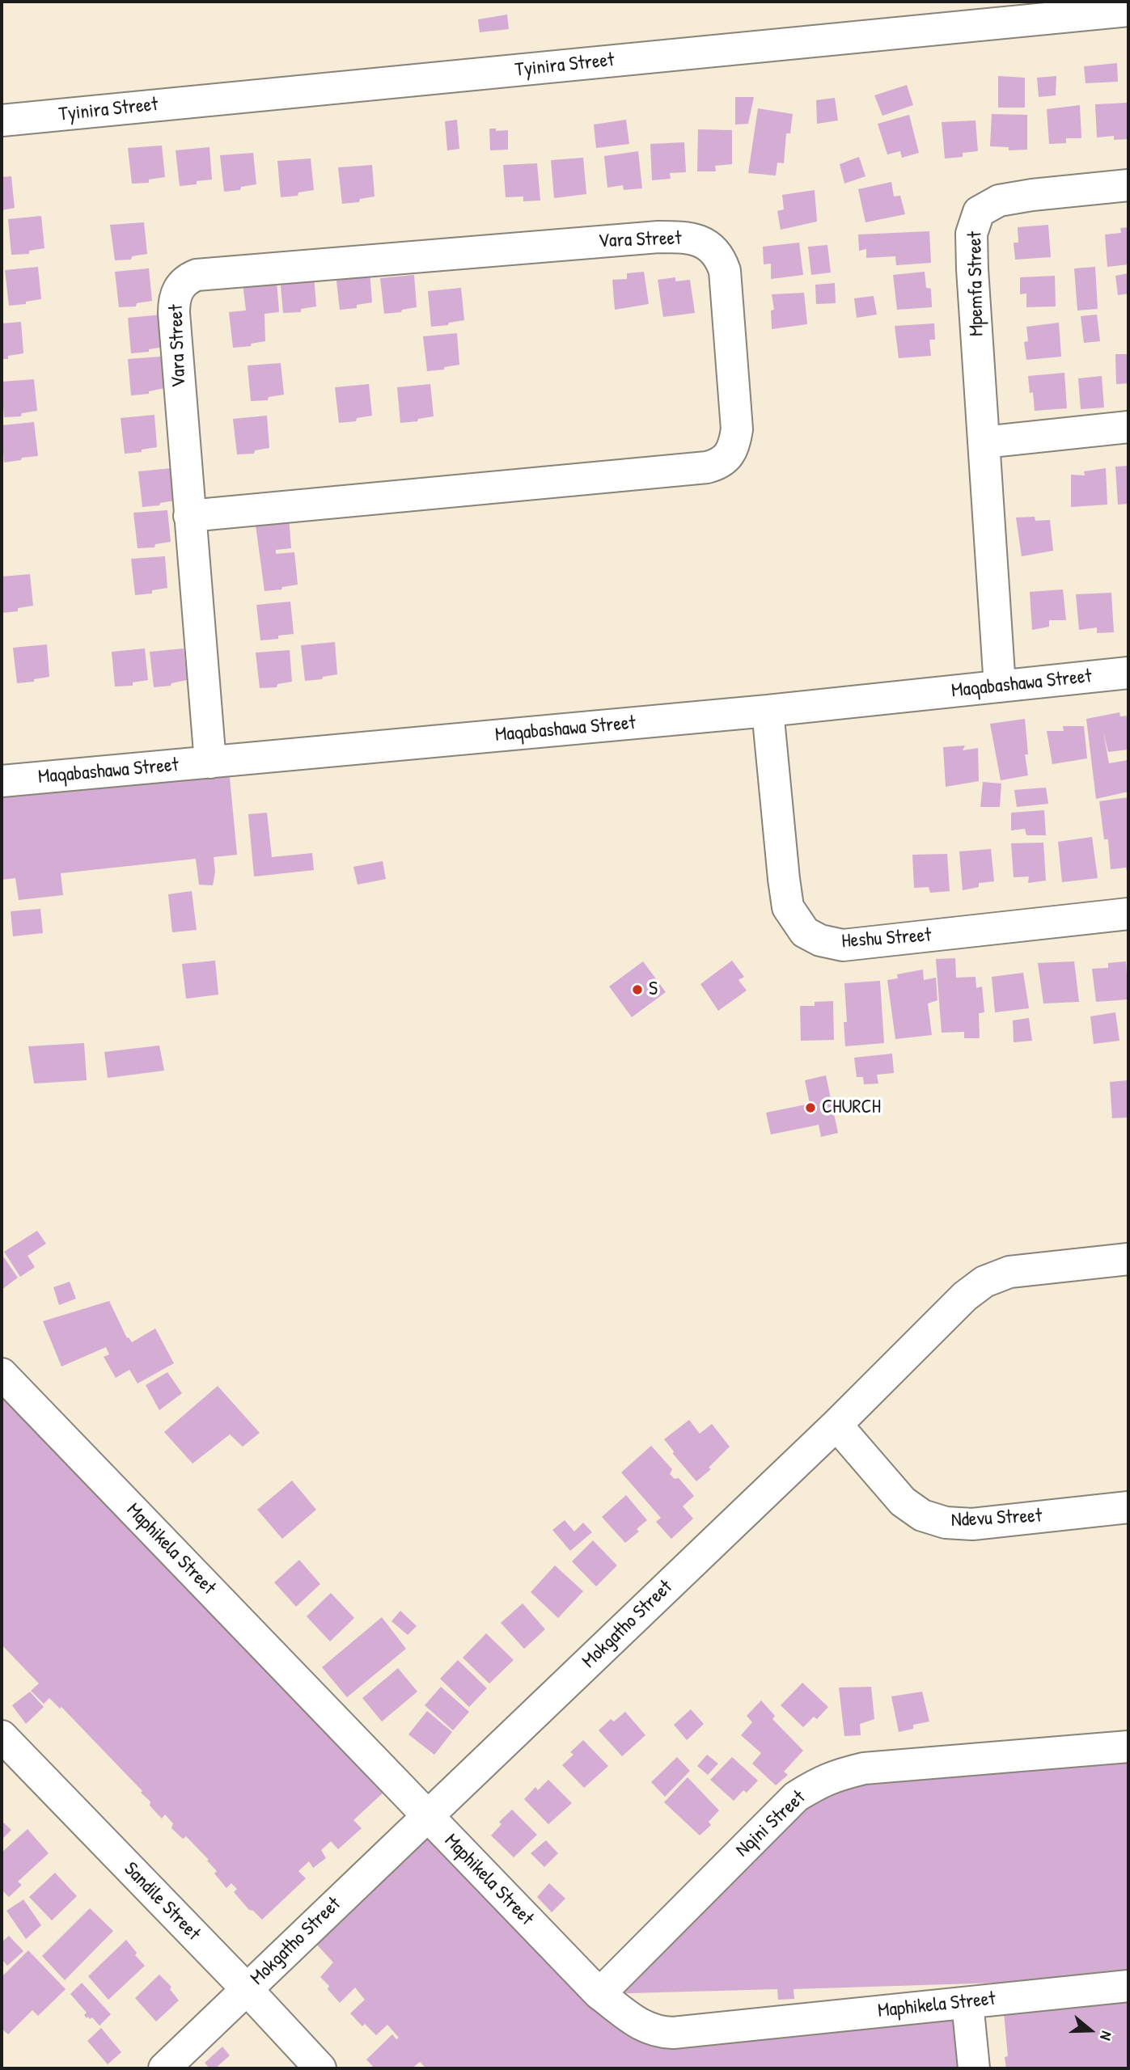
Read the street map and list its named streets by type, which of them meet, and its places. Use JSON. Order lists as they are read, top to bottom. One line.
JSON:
{"streets":{"street":["Tyinira Street","Vara Street","Mpemfa Street","Maqabashawa Street","Heshu Street","Ndevu Street","Maphikela Street","Mokgatho Street","Nqini Street","Sandile Street"]},"crossings":[["Vara Street","Maqabashawa Street"],["Mpemfa Street","Maqabashawa Street"],["Maqabashawa Street","Heshu Street"],["Ndevu Street","Mokgatho Street"],["Maphikela Street","Mokgatho Street"],["Maphikela Street","Nqini Street"],["Mokgatho Street","Sandile Street"]],"places":["S","CHURCH"],"north":"right"}
